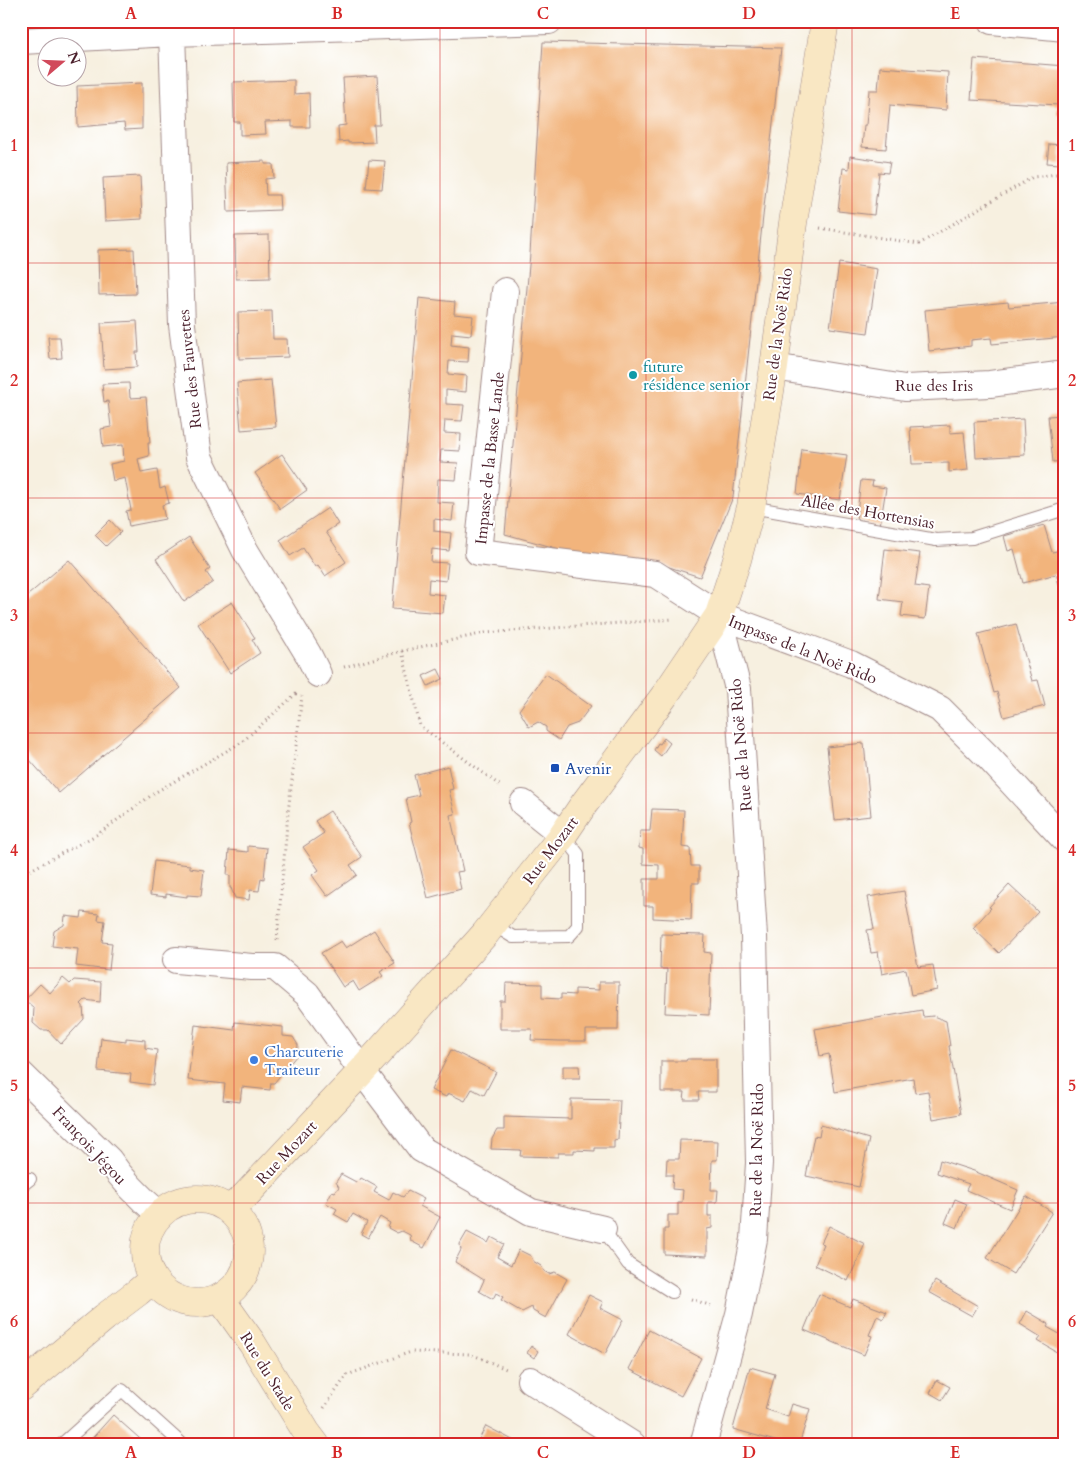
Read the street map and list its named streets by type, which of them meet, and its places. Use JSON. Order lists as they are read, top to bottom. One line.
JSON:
{"streets":{"street":["Rue de la Noë Rido","Rue des Fauvettes","Rue des Iris","Impasse de la Basse Lande","Impasse de la Noë Rido","Rue Mozart","François Jégou","Rue du Stade"],"lane":["Allée des Hortensias"]},"crossings":[["Rue de la Noë Rido","Rue des Iris"],["Rue de la Noë Rido","Impasse de la Basse Lande"],["Rue de la Noë Rido","Allée des Hortensias"],["Rue de la Noë Rido","Impasse de la Noë Rido"],["Rue de la Noë Rido","Rue Mozart"],["Impasse de la Basse Lande","Impasse de la Noë Rido"],["Impasse de la Basse Lande","Rue Mozart"],["Impasse de la Noë Rido","Rue Mozart"],["Rue Mozart","François Jégou"],["Rue Mozart","Rue du Stade"],["François Jégou","Rue du Stade"]],"places":{"other":["future résidence senior","Charcuterie Traiteur"],"transit":["Avenir"]},"north":"right","grid":{"columns":["A","B","C","D","E"],"rows":["1","2","3","4","5","6"]}}
